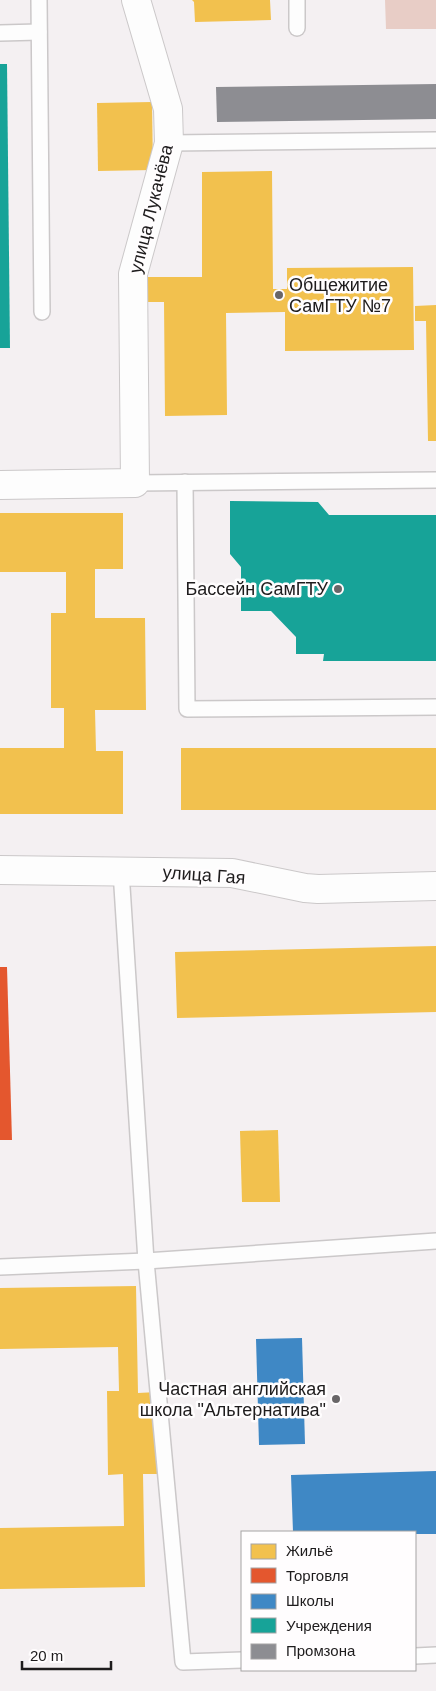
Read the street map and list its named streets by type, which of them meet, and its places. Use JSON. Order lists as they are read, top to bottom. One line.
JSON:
{"streets":{"street":["улица Лукачёва","улица Гая"]},"places":["Общежитие СамГТУ №7","Бассейн СамГТУ","Частная английская школа \"Альтернатива\""],"legend":["Жильё","Торговля","Школы","Учреждения","Промзона"],"scale_bar":"20 m"}
